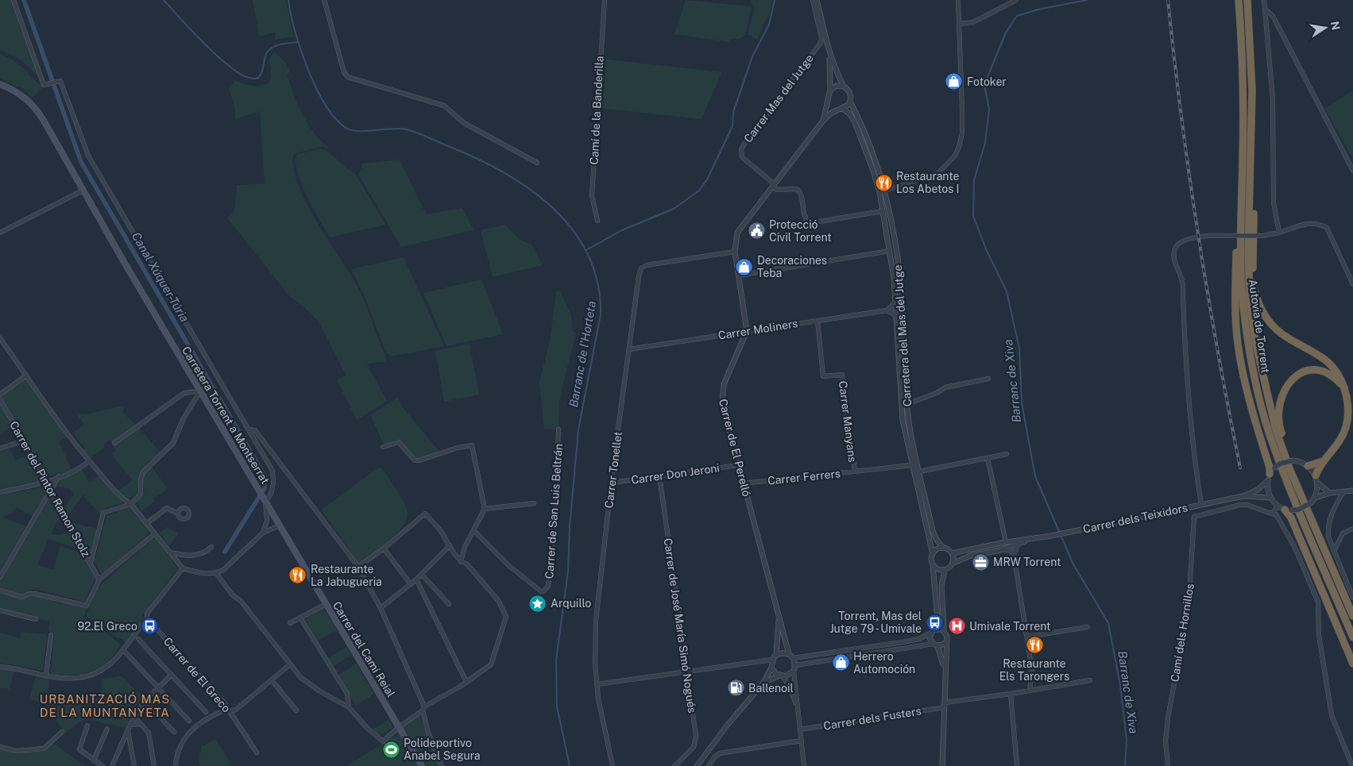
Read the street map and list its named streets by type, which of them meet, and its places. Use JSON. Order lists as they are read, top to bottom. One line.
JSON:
{"streets":{"highway":["Autovia de Torrent"],"main road":["Carretera Torrent a Montserrat","Carrer del Camí Reial"],"street":["Carrer Mas del Jutge","Camí de la Banderilla","Carrer Moliners","Carretera del Mas del Jutge","Carrer Manyans","Carrer de El Perelló","Carrer Tonellet","Carrer Don Jeroni","Carrer Ferrers","Carrer del Pintor Ramon Stolz","Carrer de San Luis Beltrán","Carrer dels Teixidors","Carrer de José María Simó Nogués","Camí dels Hornillos","Carrer de El Greco","Carrer dels Fusters"]},"crossings":[["Carrer Moliners","Carrer Manyans"],["Carrer Moliners","Carrer de El Perelló"],["Carrer Moliners","Carrer Tonellet"],["Carretera del Mas del Jutge","Carrer Ferrers"],["Carretera del Mas del Jutge","Carrer dels Teixidors"],["Carretera Torrent a Montserrat","Carrer del Camí Reial"],["Carrer Manyans","Carrer Ferrers"],["Carrer de El Perelló","Carrer Don Jeroni"],["Carrer de El Perelló","Carrer Ferrers"],["Carrer Tonellet","Carrer Don Jeroni"],["Carrer Don Jeroni","Carrer de José María Simó Nogués"]],"districts":["URBANITZACIÓ MAS DE LA MUNTANYETA"],"water":["Canal Xúquer-Túria","Barranc de l'Horteta","Barranc de Xiva"],"places":{"shop":["Fotoker","Decoraciones Teba","Herrero Automoción"],"restaurant":["Restaurante Los Abetos I","Restaurante La Jabugueria","Restaurante Els Tarongers"],"public building":["Protecció Civil Torrent"],"office":["MRW Torrent"],"place":["Arquillo"],"bus stop":["Torrent, Mas del Jutge 79 - Umivale","92.El Greco"],"hospital":["Umivale Torrent"],"fuel station":["Ballenoil"],"sports":["Polideportivo Anabel Segura"]},"north":"right"}
